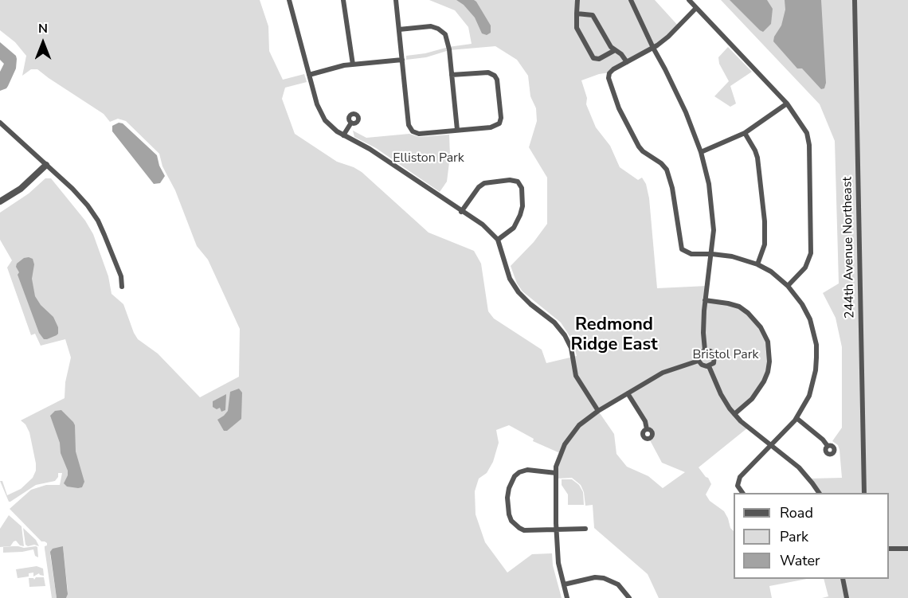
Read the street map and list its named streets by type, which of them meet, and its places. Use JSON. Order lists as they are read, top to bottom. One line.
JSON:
{"streets":{"street":["244th Avenue Northeast"]},"districts":["Redmond Ridge East"],"parks":["Elliston Park","Bristol Park"],"legend":["Road","Park","Water"],"north":"top"}
